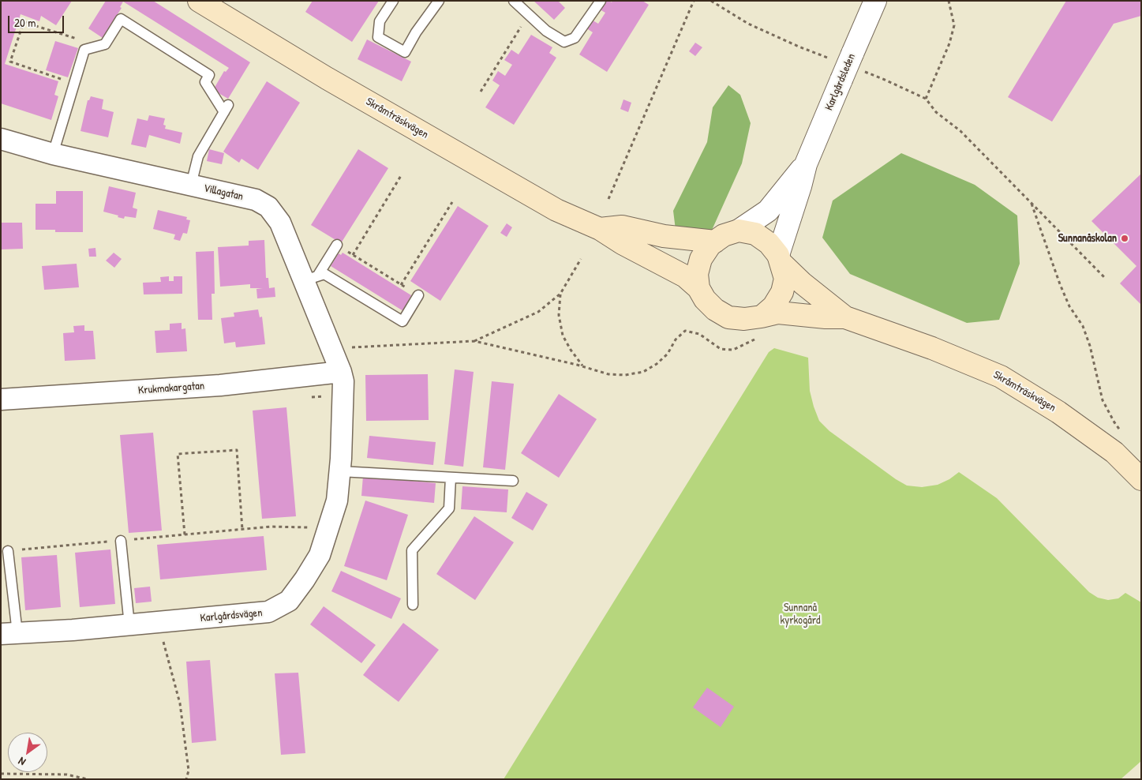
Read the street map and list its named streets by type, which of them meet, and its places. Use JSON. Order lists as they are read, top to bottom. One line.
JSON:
{"streets":{"main road":["Skråmträskvägen"],"street":["Karlgårdsleden","Villagatan","Krukmakargatan","Karlgårdsvägen"]},"crossings":[["Karlgårdsleden","Skråmträskvägen"],["Villagatan","Krukmakargatan"],["Villagatan","Karlgårdsvägen"],["Krukmakargatan","Karlgårdsvägen"]],"parks":["Sunnanå kyrkogård"],"places":["Sunnanåskolan"],"scale_bar":"20 m","north":"bottom left"}
